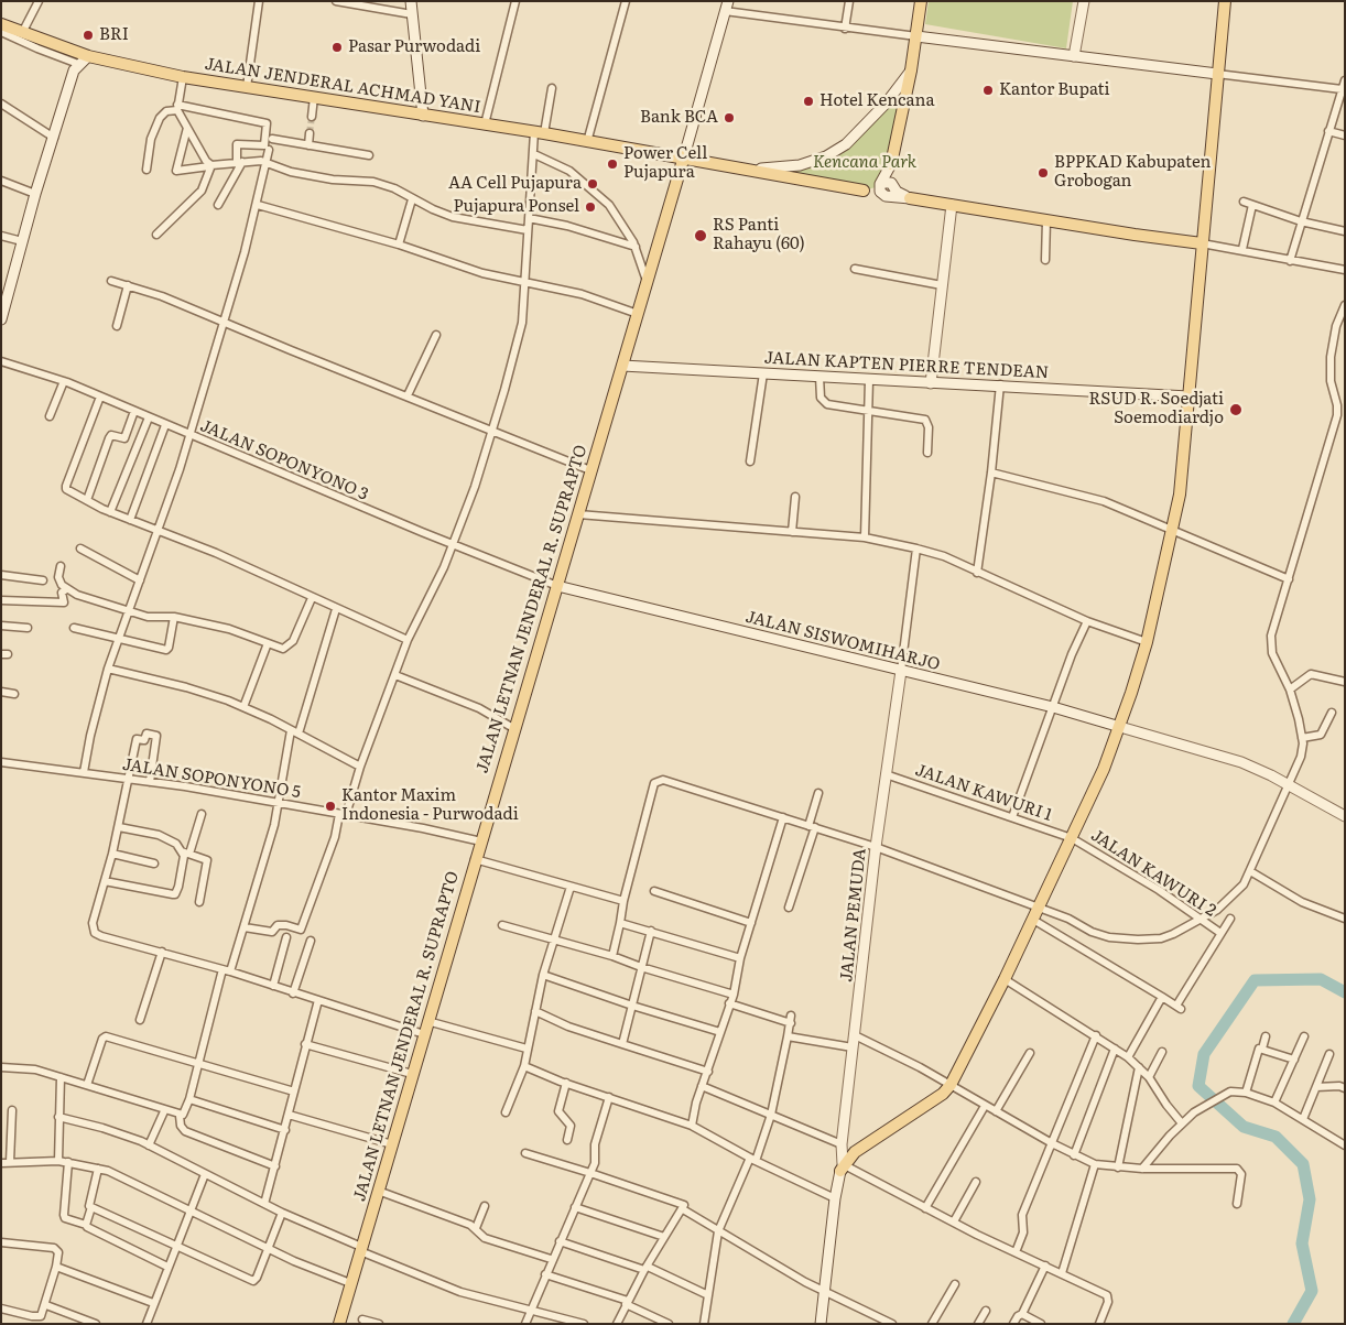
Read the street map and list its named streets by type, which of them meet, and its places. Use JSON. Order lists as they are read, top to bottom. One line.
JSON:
{"streets":{"main road":["JALAN JENDERAL ACHMAD YANI","JALAN KAPTEN PIERRE TENDEAN","JALAN LETNAN JENDERAL R. SUPRAPTO","JALAN SISWOMIHARJO","JALAN PEMUDA"],"street":["JALAN SOPONYONO 3","JALAN SOPONYONO 5","JALAN KAWURI 1","JALAN KAWURI 2"]},"crossings":[["JALAN JENDERAL ACHMAD YANI","JALAN LETNAN JENDERAL R. SUPRAPTO"],["JALAN KAPTEN PIERRE TENDEAN","JALAN LETNAN JENDERAL R. SUPRAPTO"],["JALAN SOPONYONO 3","JALAN LETNAN JENDERAL R. SUPRAPTO"],["JALAN SOPONYONO 3","JALAN SISWOMIHARJO"],["JALAN LETNAN JENDERAL R. SUPRAPTO","JALAN SISWOMIHARJO"],["JALAN LETNAN JENDERAL R. SUPRAPTO","JALAN SOPONYONO 5"],["JALAN SISWOMIHARJO","JALAN PEMUDA"],["JALAN KAWURI 1","JALAN KAWURI 2"],["JALAN KAWURI 1","JALAN PEMUDA"]],"parks":["Kencana Park"],"places":["BRI","Pasar Purwodadi","Kantor Bupati","Hotel Kencana","Bank BCA","Power Cell Pujapura","BPPKAD Kabupaten Grobogan","AA Cell Pujapura","Pujapura Ponsel","RS Panti Rahayu (60)","RSUD R. Soedjati Soemodiardjo","Kantor Maxim Indonesia - Purwodadi"]}
